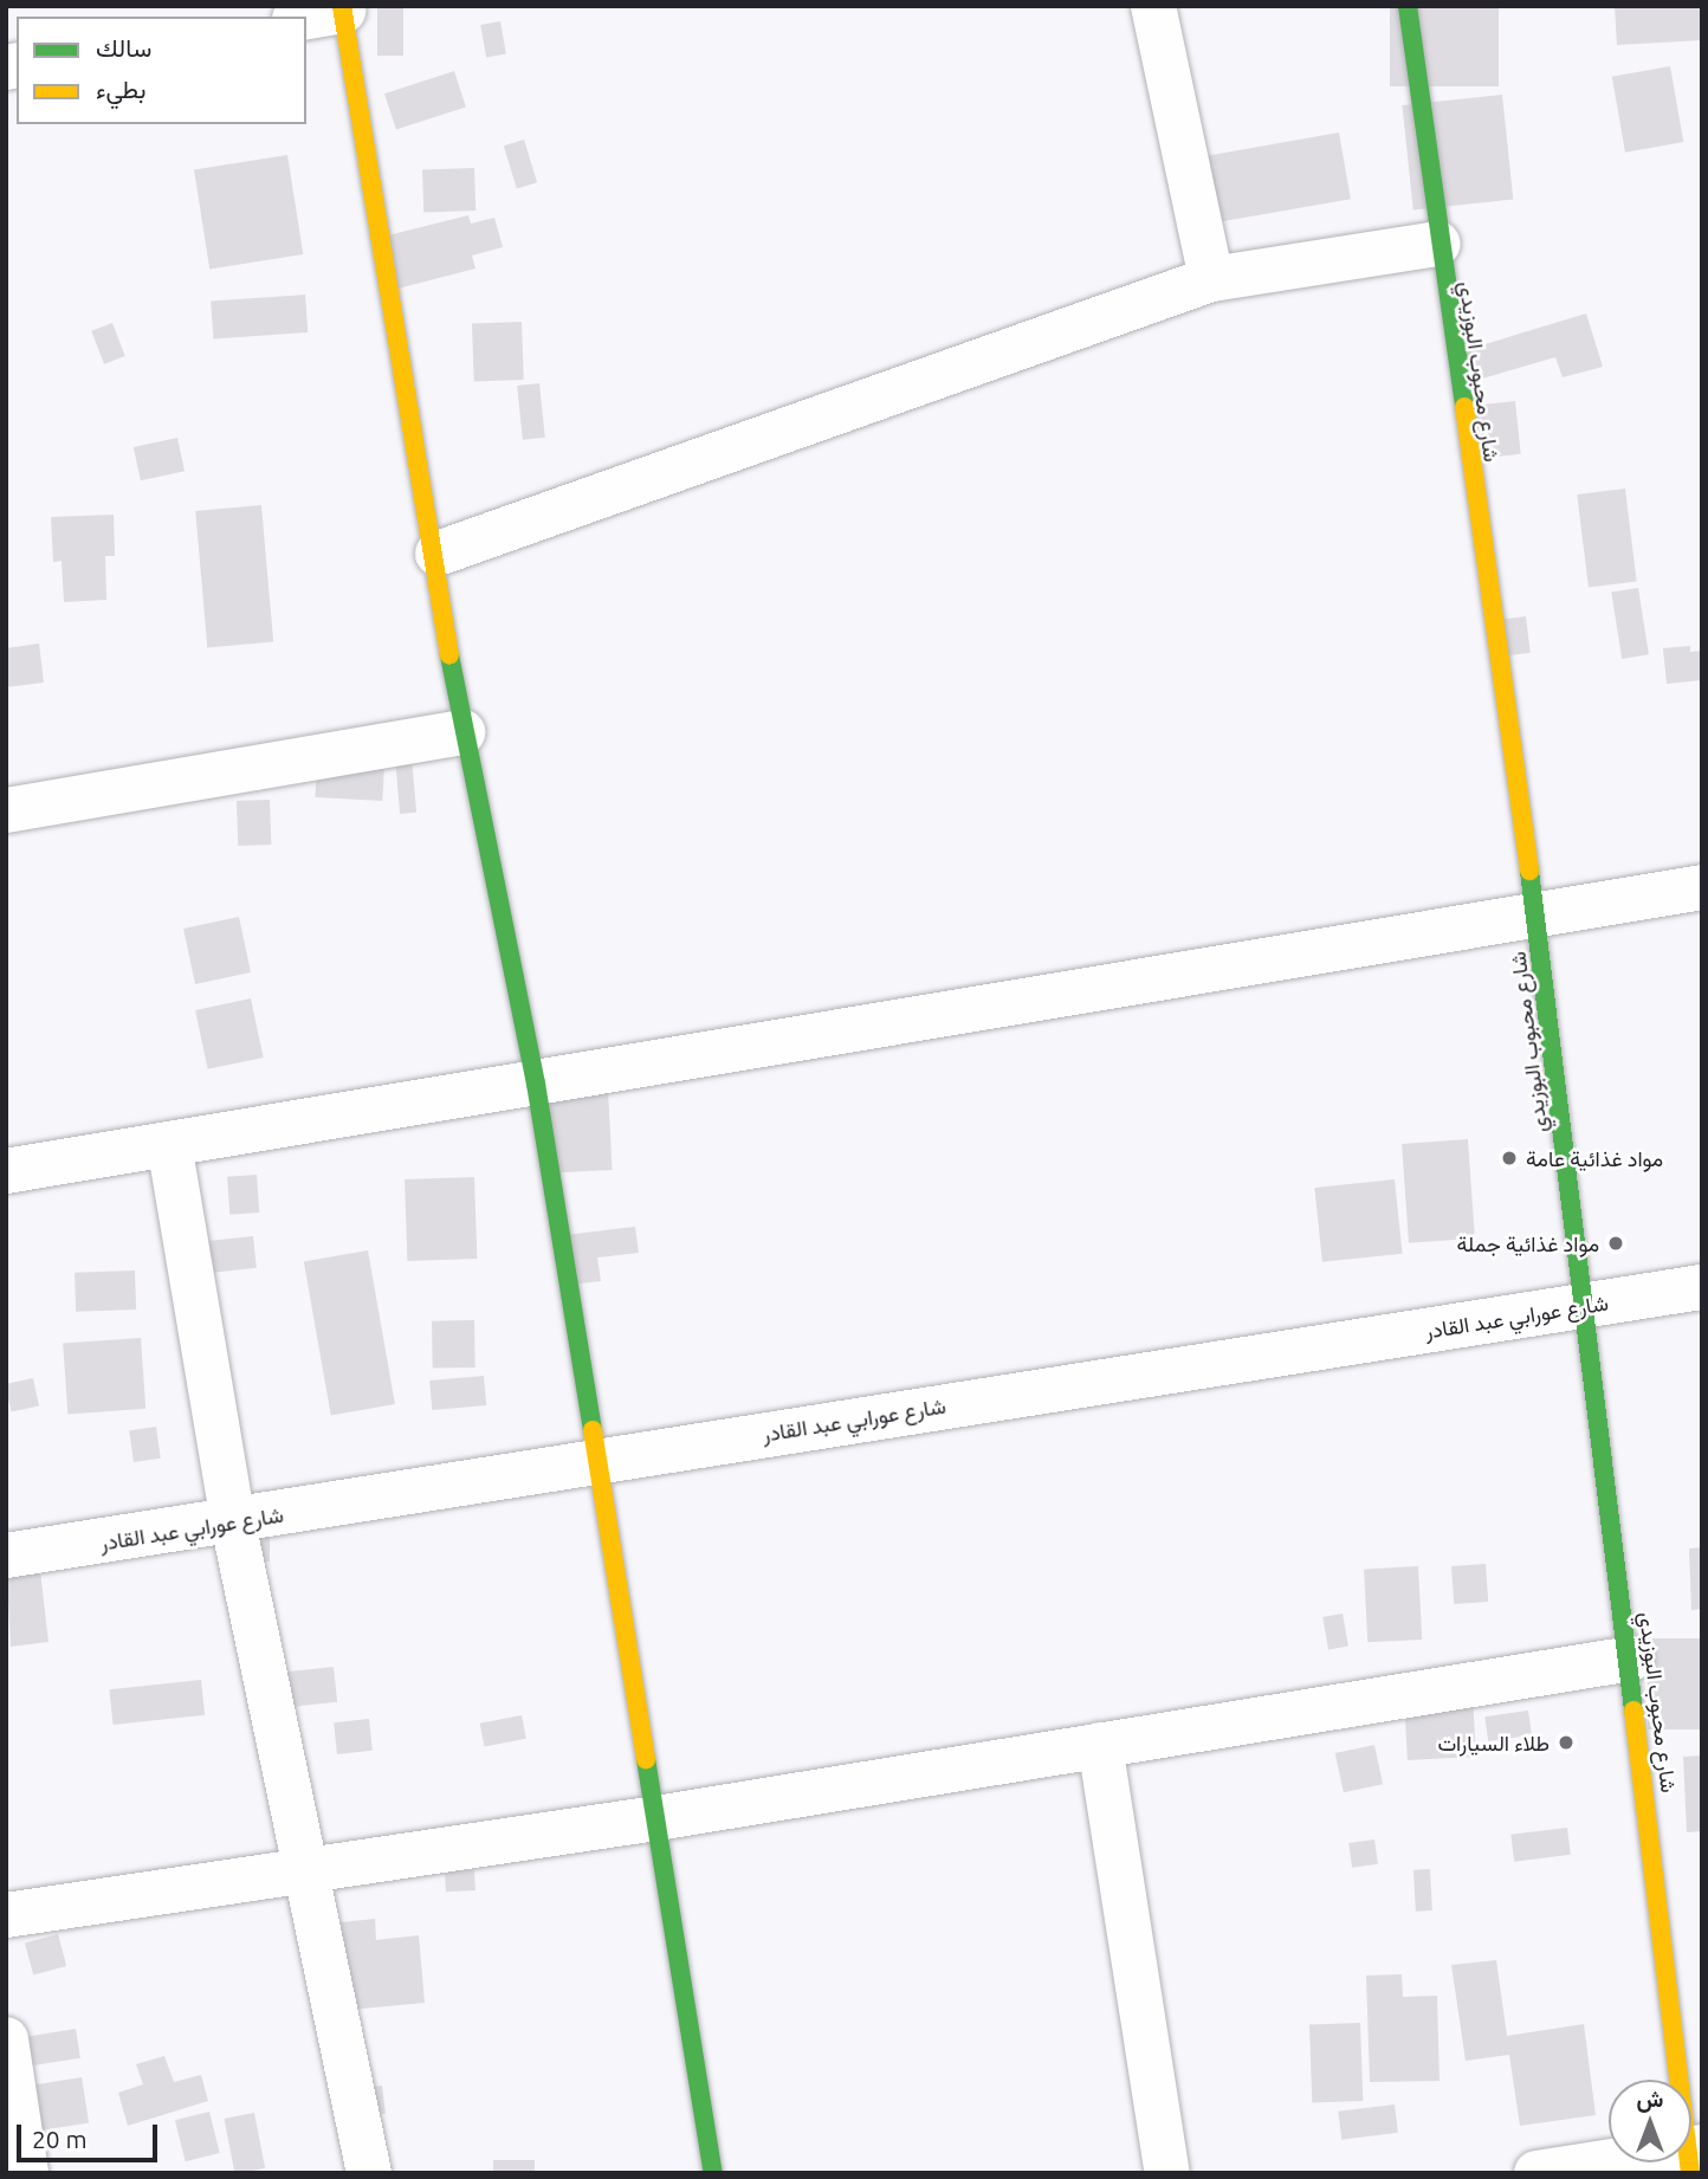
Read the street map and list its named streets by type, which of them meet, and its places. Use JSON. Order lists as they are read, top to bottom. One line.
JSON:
{"streets":{"street":["شارع محبوب البوزيدي","شارع عورابي عبد القادر"]},"crossings":[["شارع محبوب البوزيدي","شارع عورابي عبد القادر"]],"places":["مواد غذائية عامة","مواد غذائية جملة","طلاء السيارات"],"legend":["سالك","بطيء"],"scale_bar":"20 m","north":"top"}
